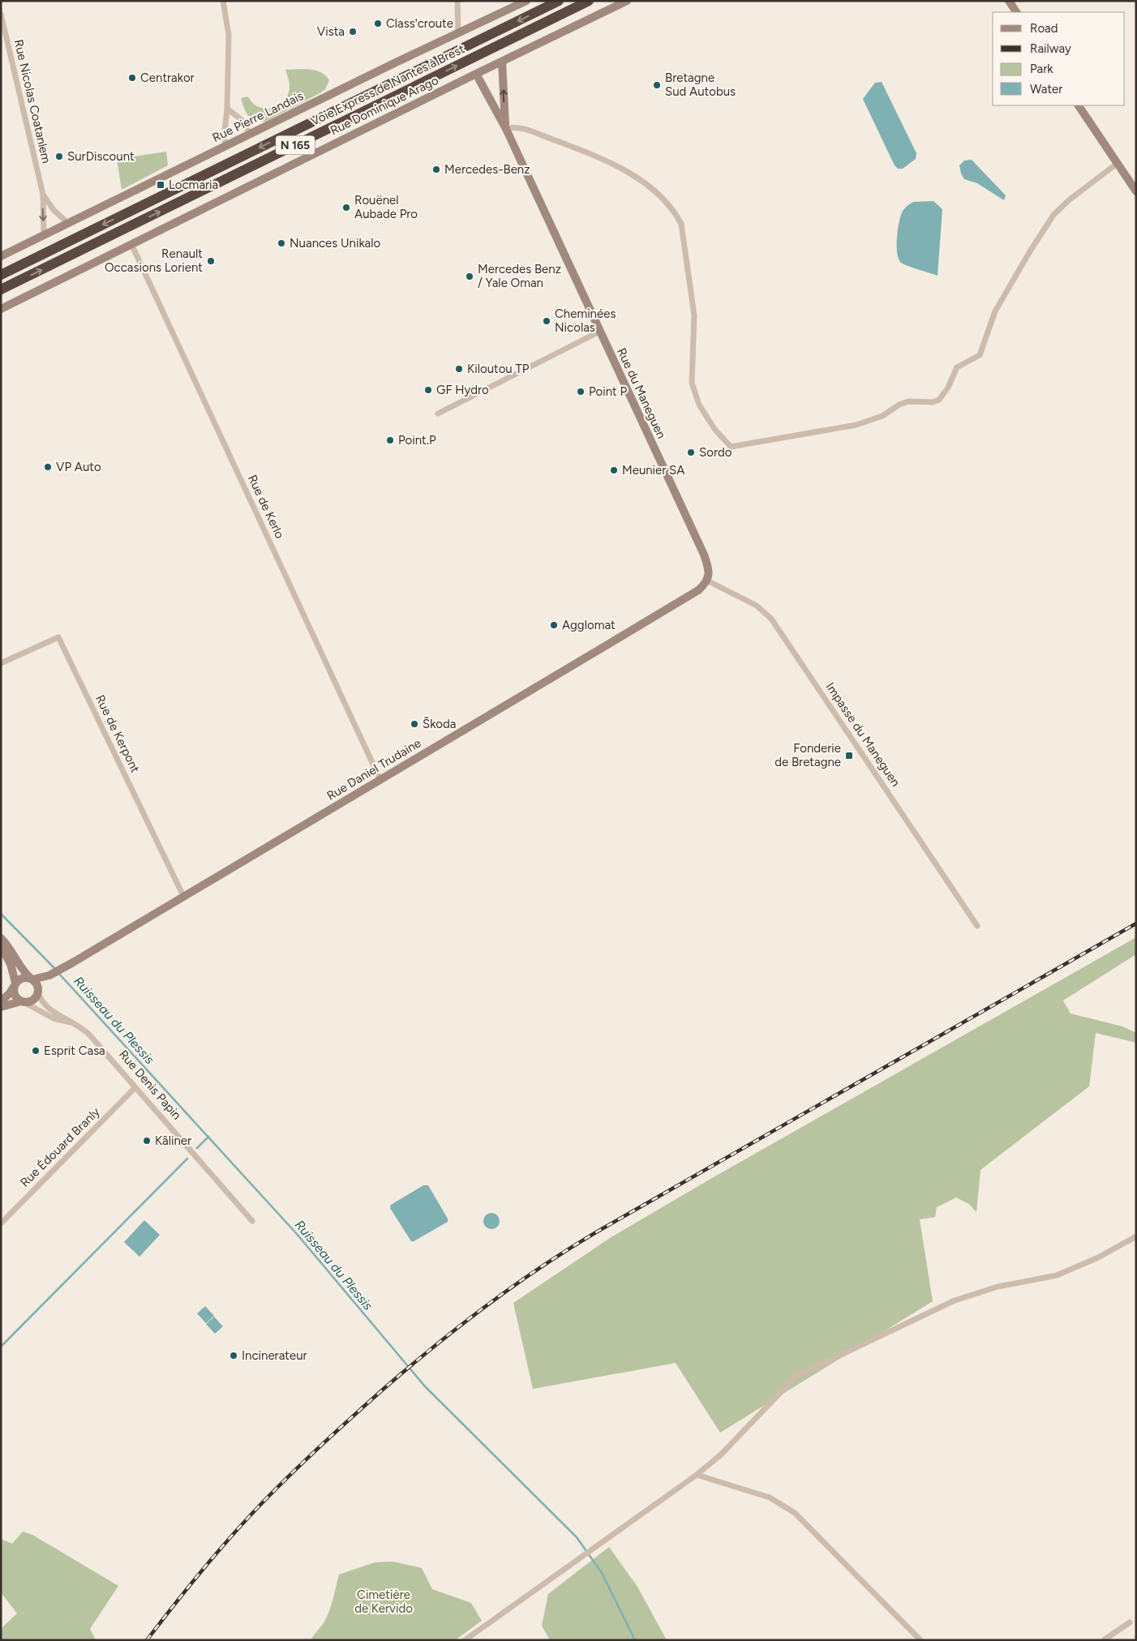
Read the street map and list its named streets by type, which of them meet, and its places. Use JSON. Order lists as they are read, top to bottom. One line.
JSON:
{"streets":{"highway":["Voie Express de Nantes à Brest","N 165"],"street":["Rue Nicolas Coatanlem","Rue Dominique Arago","Rue Pierre Landais","Rue du Maneguen","Rue de Kerlo","Rue de Kerpont","Impasse du Maneguen","Rue Daniel Trudaine","Rue Denis Papin","Rue Édouard Branly"]},"crossings":[["Rue Nicolas Coatanlem","Rue Pierre Landais"],["Rue Dominique Arago","Rue du Maneguen"],["Rue Dominique Arago","Rue de Kerlo"],["Rue du Maneguen","Impasse du Maneguen"],["Rue du Maneguen","Rue Daniel Trudaine"],["Rue de Kerlo","Rue Daniel Trudaine"],["Rue de Kerpont","Rue Daniel Trudaine"],["Impasse du Maneguen","Rue Daniel Trudaine"],["Rue Daniel Trudaine","Rue Denis Papin"],["Rue Denis Papin","Rue Édouard Branly"]],"water":["Ruisseau du Plessis"],"parks":["Cimetière de Kervido"],"places":{"other":["Class'croute","Vista","Centrakor","Bretagne Sud Autobus","SurDiscount","Mercedes-Benz","Rouënel Aubade Pro","Nuances Unikalo","Renault Occasions Lorient","Mercedes Benz / Yale Oman","Cheminées Nicolas","Kiloutou TP","GF Hydro","Point P","Point.P","Sordo","VP Auto","Meunier SA","Agglomat","Škoda","Esprit Casa","Kâliner","Incinerateur"],"transit":["Locmaria","Fonderie de Bretagne"]},"legend":["Road","Railway","Park","Water"]}
